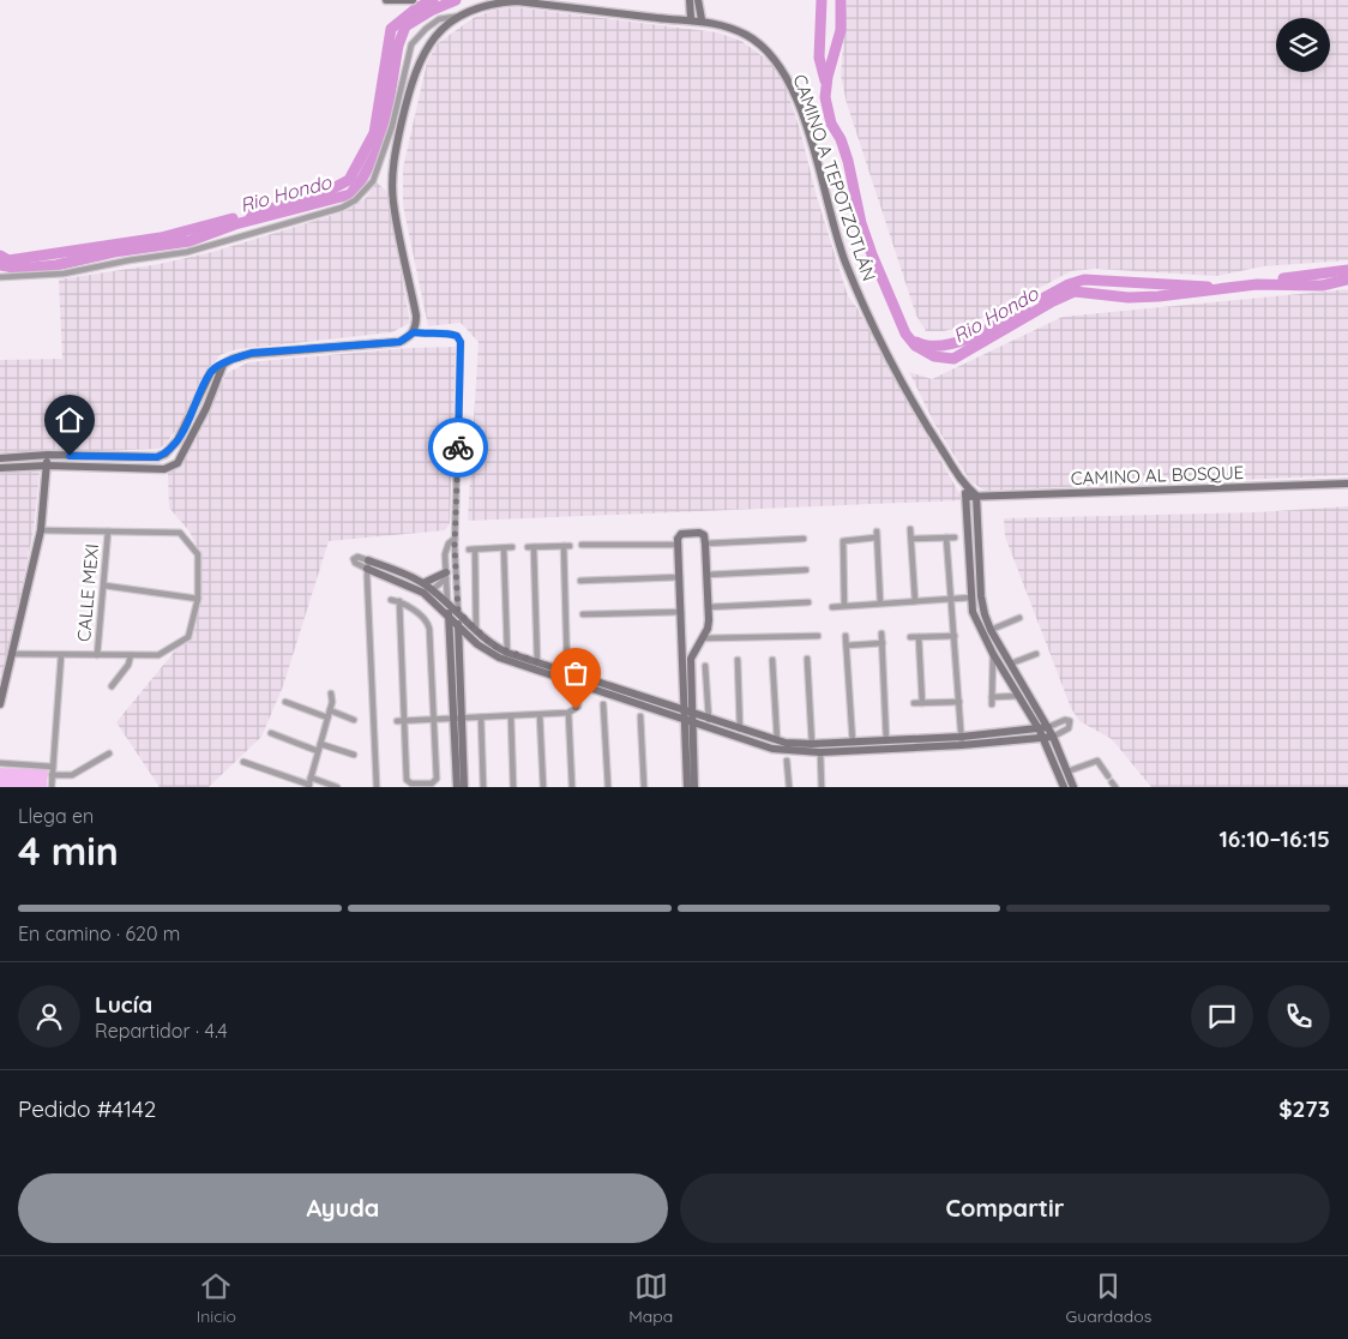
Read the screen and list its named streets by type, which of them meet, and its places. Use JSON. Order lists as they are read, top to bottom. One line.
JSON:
{"streets":{"main road":["CAMINO A TEPOTZOTLÁN","CAMINO AL BOSQUE"],"street":["CALLE MEXI"]},"crossings":[["CAMINO A TEPOTZOTLÁN","CAMINO AL BOSQUE"]],"water":["Rio Hondo"],"page":{"heading":["4 min","Llega en","16:10–16:15"],"panel":["Lucía","Repartidor · 4.4","Pedido #4142","$273"],"bar":"En camino · 620 m","buttons":["Ayuda","Compartir"],"tabs":["Inicio","Mapa","Guardados"]}}
